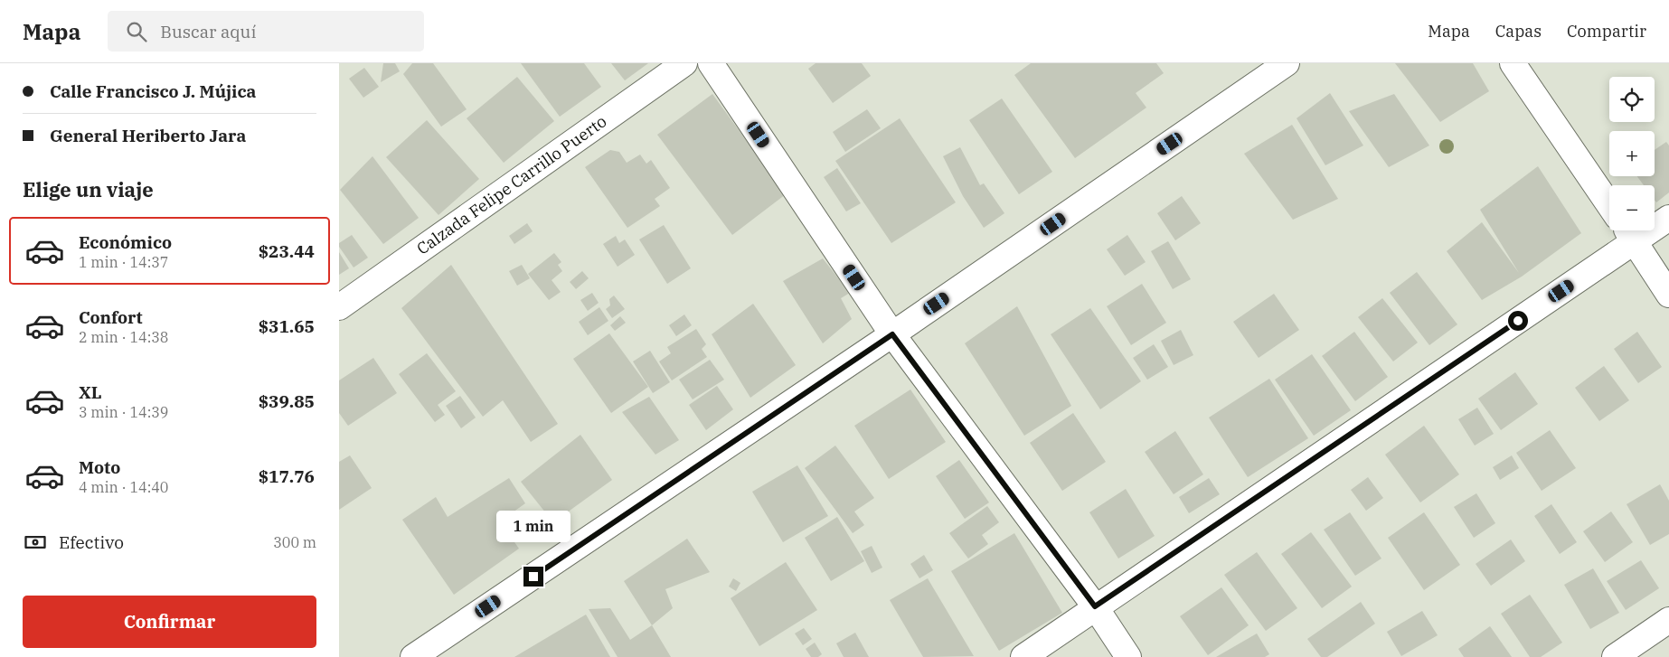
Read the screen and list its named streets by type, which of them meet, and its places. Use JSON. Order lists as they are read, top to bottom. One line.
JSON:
{"streets":{"street":["Calzada Felipe Carrillo Puerto"]},"page":{"header":"Mapa","search":"Buscar aquí","nav":["Mapa","Capas","Compartir"],"banner":["Calle Francisco J. Mújica","General Heriberto Jara"],"map_buttons":["+","−"],"heading":"Elige un viaje","list":[{"name":"Económico","note":"1 min · 14:37","value":"$23.44"},{"name":"Confort","note":"2 min · 14:38","value":"$31.65"},{"name":"XL","note":"3 min · 14:39","value":"$39.85"},{"name":"Moto","note":"4 min · 14:40","value":"$17.76"}],"bubble":"1 min","pay":["Efectivo","300 m"],"buttons":"Confirmar"}}
